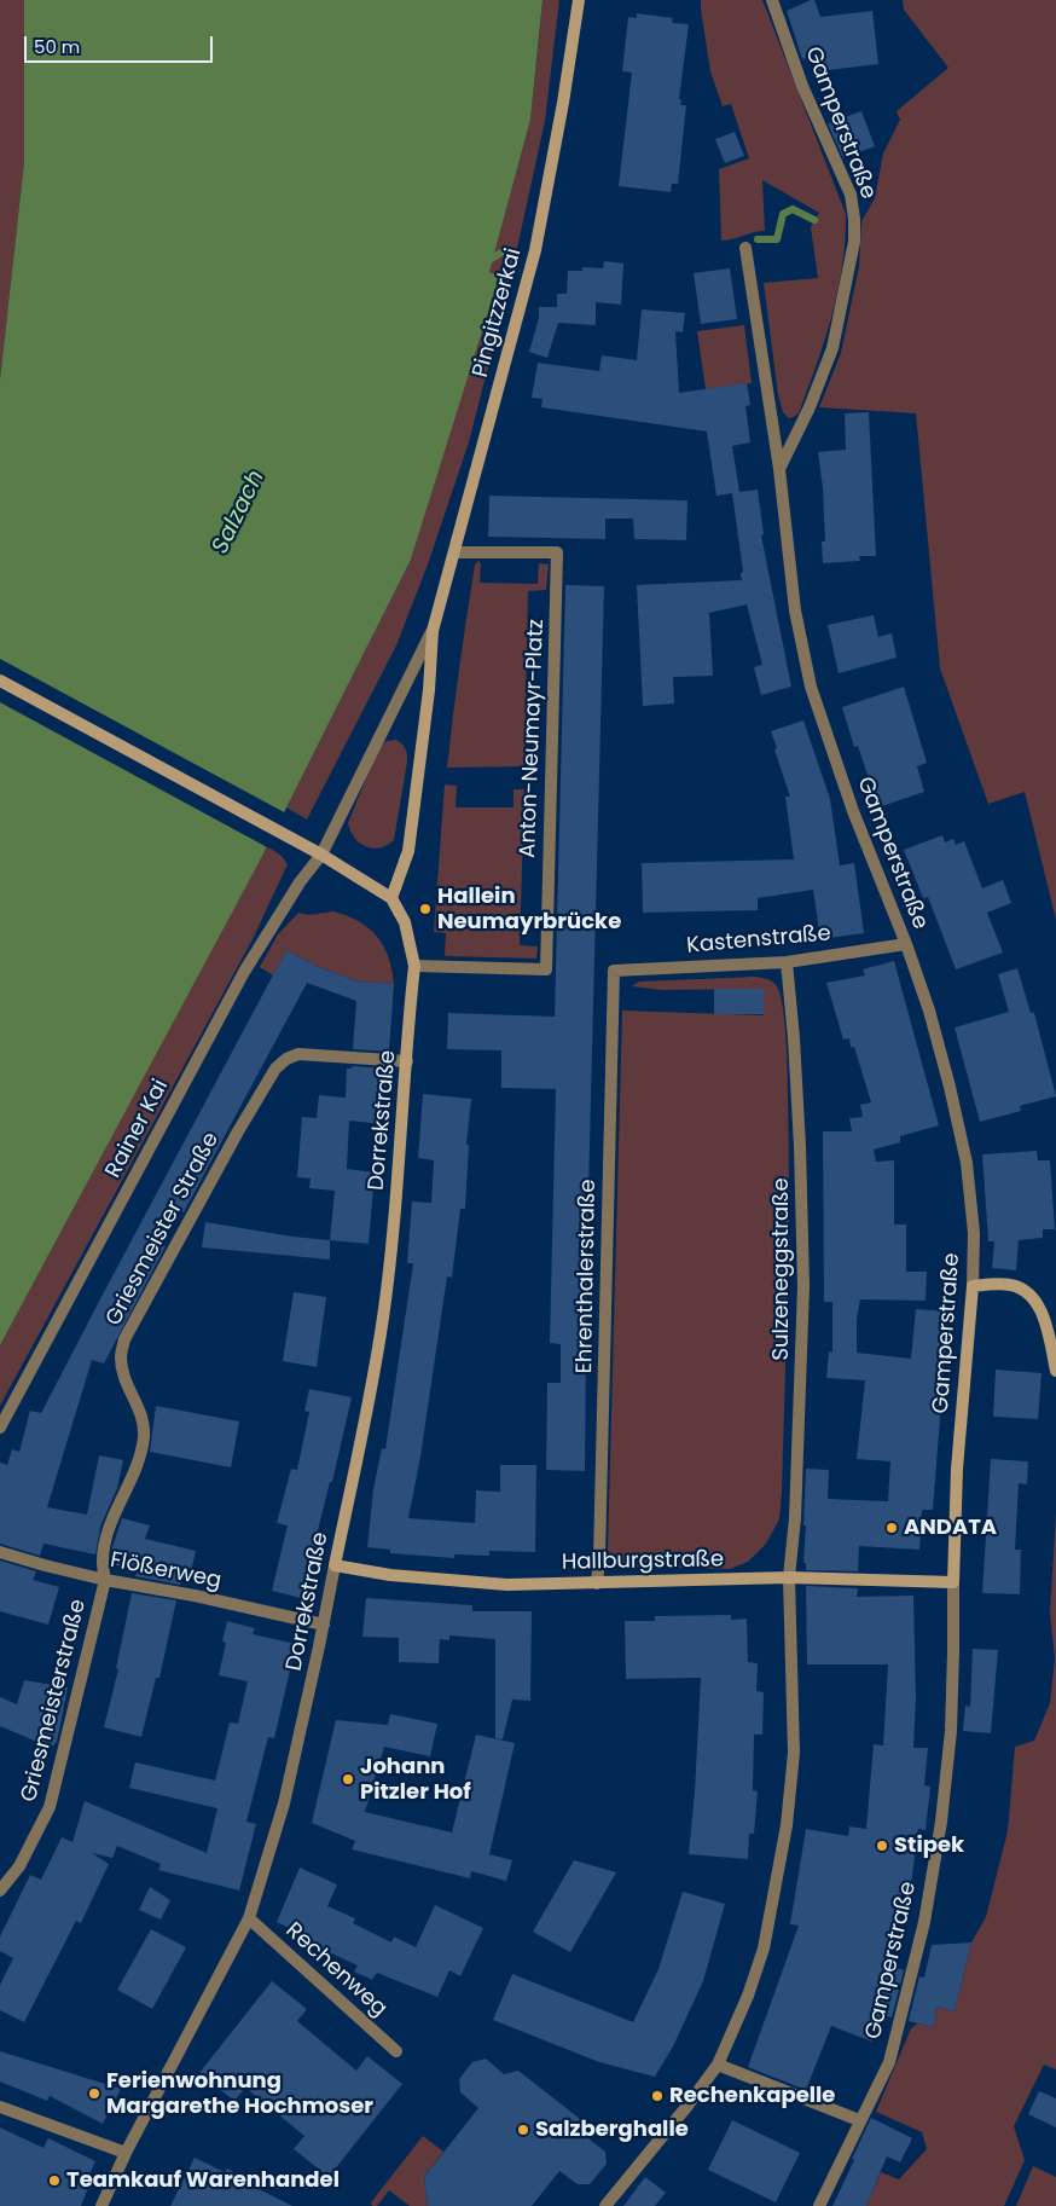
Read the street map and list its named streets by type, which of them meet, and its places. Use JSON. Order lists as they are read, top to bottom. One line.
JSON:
{"streets":{"street":["Gamperstraße","Pingitzzerkai","Anton-Neumayr-Platz","Kastenstraße","Dorrekstraße","Rainer Kai","Griesmeister Straße","Sulzeneggstraße","Ehrenthalerstraße","Hallburgstraße","Flößerweg","Griesmeisterstraße","Rechenweg"]},"crossings":[["Gamperstraße","Kastenstraße"],["Gamperstraße","Hallburgstraße"],["Pingitzzerkai","Anton-Neumayr-Platz"],["Anton-Neumayr-Platz","Dorrekstraße"],["Kastenstraße","Sulzeneggstraße"],["Kastenstraße","Ehrenthalerstraße"],["Dorrekstraße","Griesmeister Straße"],["Dorrekstraße","Hallburgstraße"],["Dorrekstraße","Flößerweg"],["Dorrekstraße","Rechenweg"],["Griesmeister Straße","Flößerweg"],["Griesmeister Straße","Griesmeisterstraße"],["Sulzeneggstraße","Hallburgstraße"],["Ehrenthalerstraße","Hallburgstraße"],["Flößerweg","Griesmeisterstraße"]],"water":["Salzach"],"places":["Hallein Neumayrbrücke","ANDATA","Johann Pitzler Hof","Stipek","Ferienwohnung Margarethe Hochmoser","Rechenkapelle","Salzberghalle","Teamkauf Warenhandel"],"scale_bar":"50 m"}
